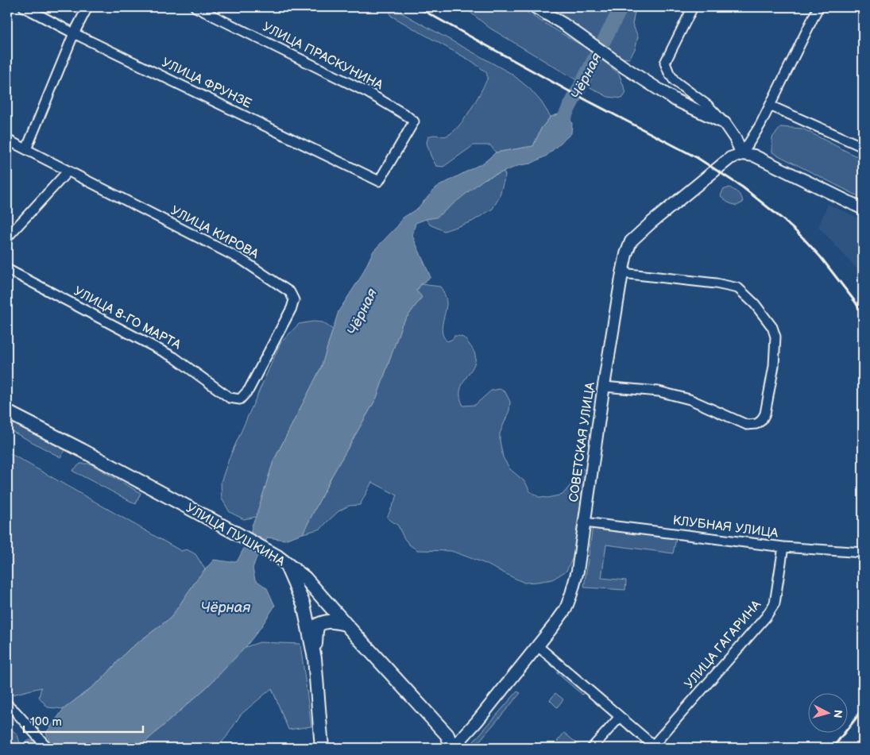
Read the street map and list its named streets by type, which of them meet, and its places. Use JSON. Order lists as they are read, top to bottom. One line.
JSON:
{"streets":{"main road":["УЛИЦА ПУШКИНА"],"street":["УЛИЦА ПРАСКУНИНА","УЛИЦА ФРУНЗЕ","УЛИЦА КИРОВА","УЛИЦА 8-ГО МАРТА","СОВЕТСКАЯ УЛИЦА","КЛУБНАЯ УЛИЦА","УЛИЦА ГАГАРИНА"]},"crossings":[["УЛИЦА ПРАСКУНИНА","УЛИЦА ФРУНЗЕ"],["УЛИЦА КИРОВА","УЛИЦА 8-ГО МАРТА"],["СОВЕТСКАЯ УЛИЦА","КЛУБНАЯ УЛИЦА"],["СОВЕТСКАЯ УЛИЦА","УЛИЦА ПУШКИНА"],["КЛУБНАЯ УЛИЦА","УЛИЦА ГАГАРИНА"]],"water":["Чёрная"],"scale_bar":"100 m","north":"right"}
